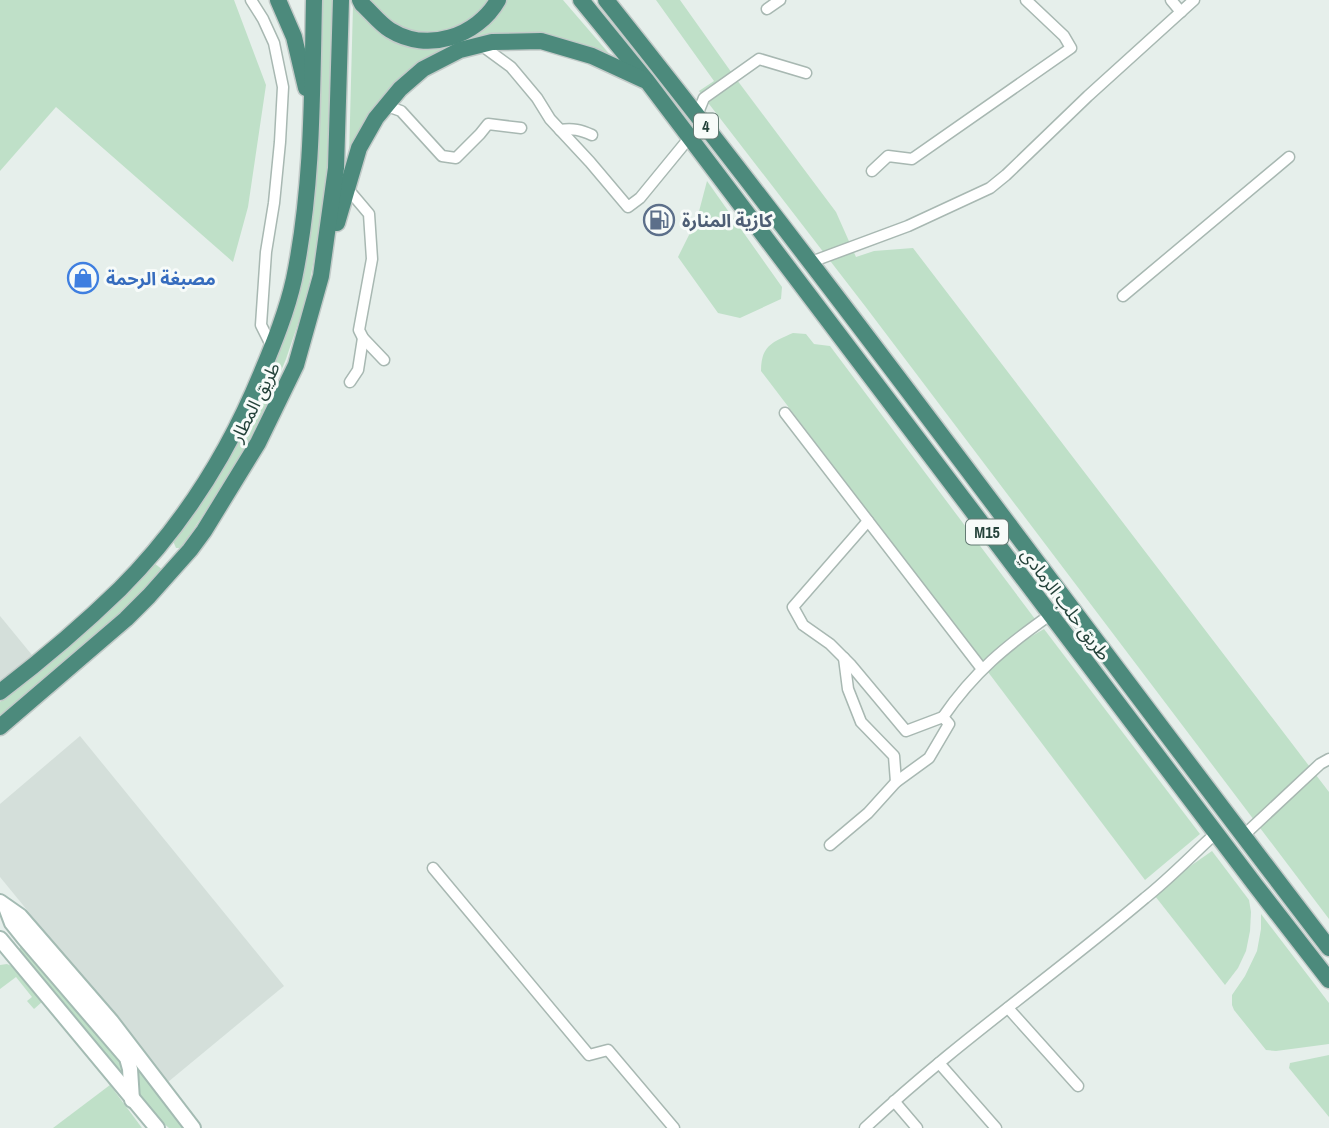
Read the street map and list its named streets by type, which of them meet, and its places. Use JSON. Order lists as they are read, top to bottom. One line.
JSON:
{"streets":{"highway":["4","طريق المطار","M15","طريق حلب الرمادي"]},"crossings":[["4","طريق حلب الرمادي"]],"places":{"fuel station":["كازية المنارة"],"shop":["مصبغة الرحمة"]}}
